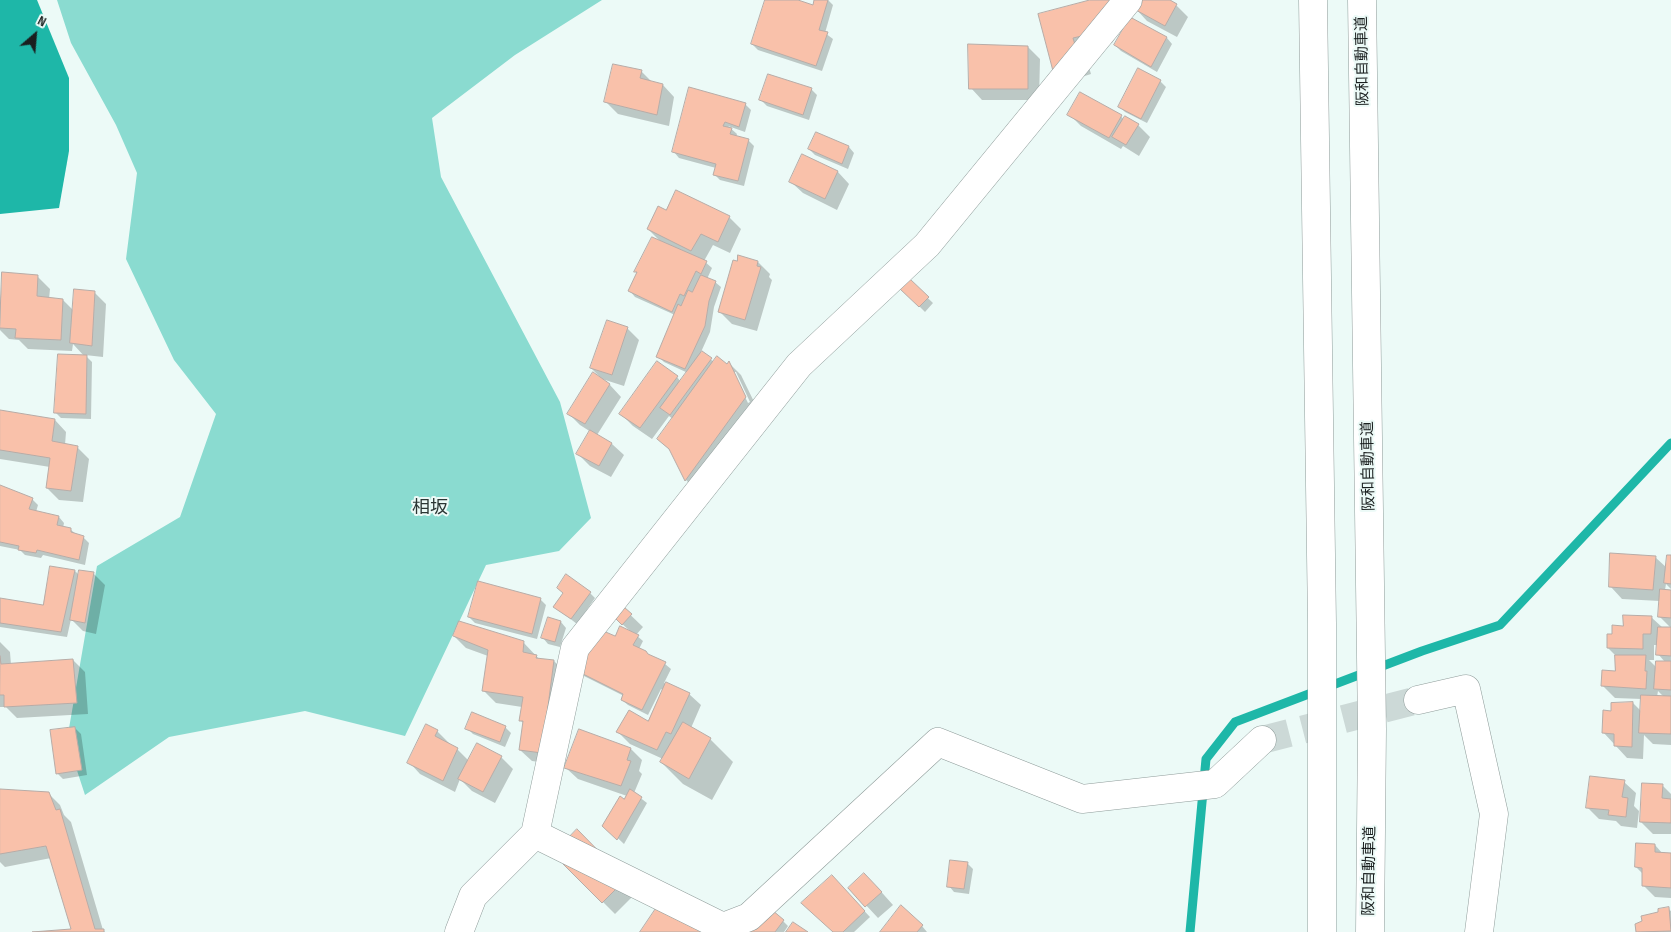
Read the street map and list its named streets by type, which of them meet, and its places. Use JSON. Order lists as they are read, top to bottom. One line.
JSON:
{"streets":{"main road":["阪和自動車道"]},"districts":["相坂"],"north":"top right"}
